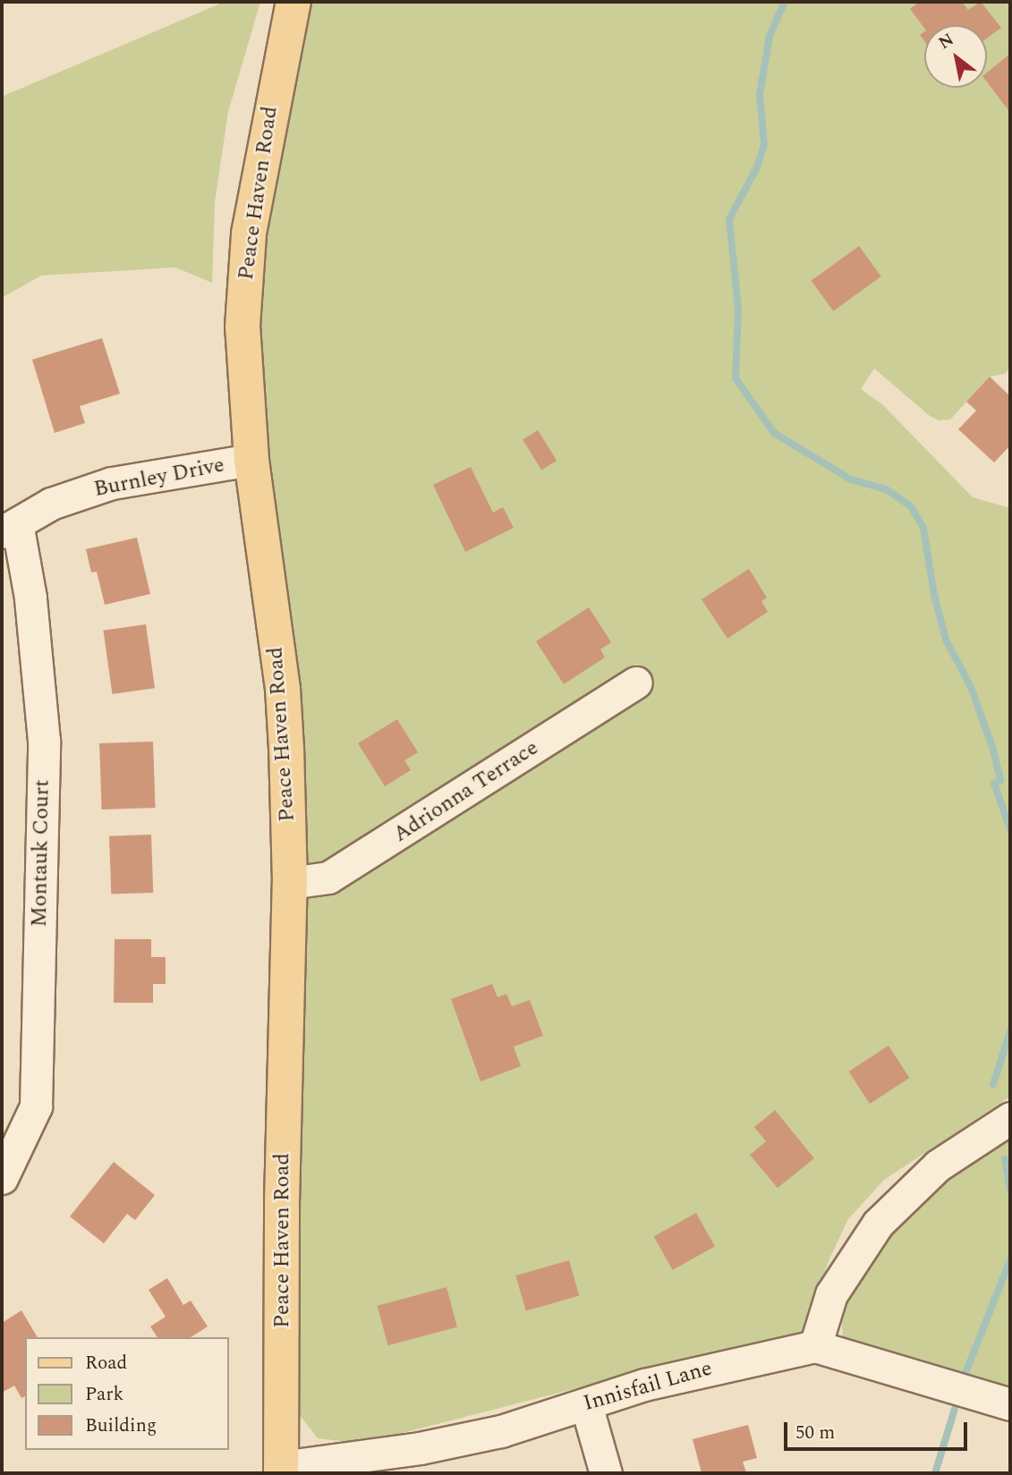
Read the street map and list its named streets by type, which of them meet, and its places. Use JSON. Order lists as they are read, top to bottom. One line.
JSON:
{"streets":{"main road":["Peace Haven Road"],"street":["Burnley Drive","Adrionna Terrace","Montauk Court","Innisfail Lane"]},"crossings":[["Peace Haven Road","Burnley Drive"],["Peace Haven Road","Adrionna Terrace"],["Peace Haven Road","Innisfail Lane"],["Burnley Drive","Montauk Court"]],"legend":["Road","Park","Building"],"scale_bar":"50 m","north":"top left"}
